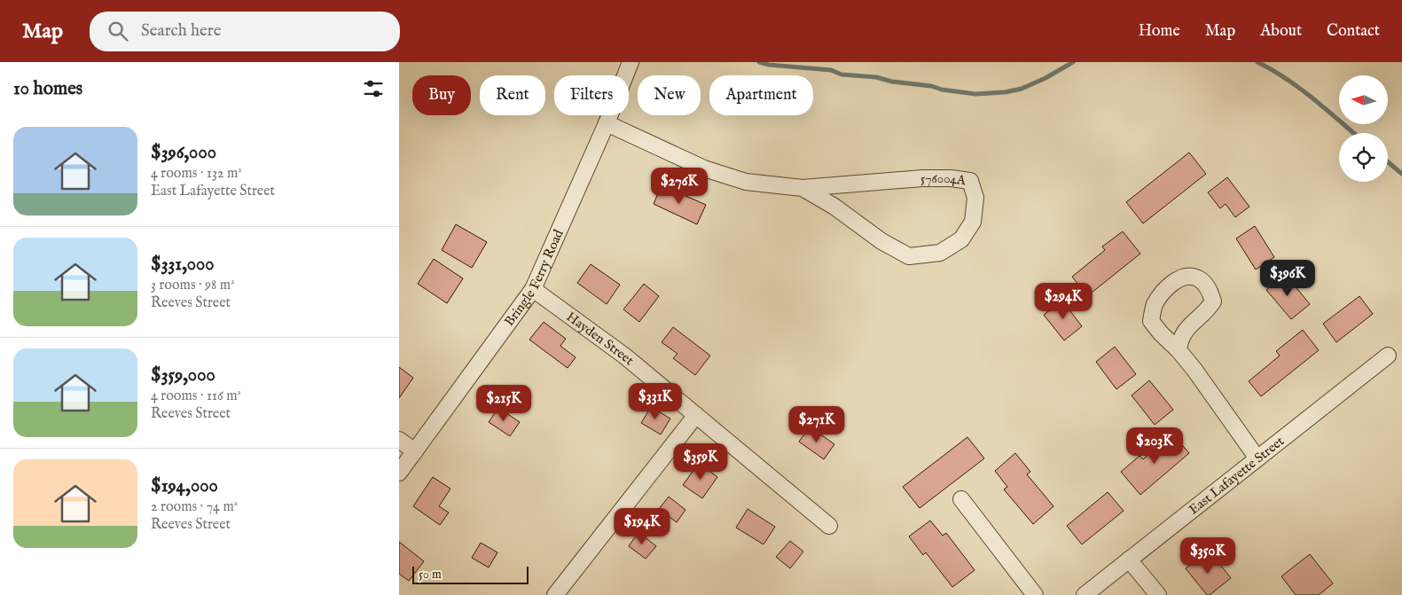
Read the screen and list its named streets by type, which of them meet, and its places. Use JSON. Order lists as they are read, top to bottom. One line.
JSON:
{"streets":{"street":["576004A","Bringle Ferry Road","Hayden Street","East Lafayette Street"]},"crossings":[["576004A","Bringle Ferry Road"],["Bringle Ferry Road","Hayden Street"]],"scale_bar":"50 m","north":"left","page":{"header":"Map","search":"Search here","nav":["Home","Map","About","Contact"],"heading":"10 homes","chip":["Buy","Rent","Filters","New","Apartment"],"list":[{"name":"$396,000","note":"4 rooms · 132 m² · East Lafayette Street"},{"name":"$331,000","note":"3 rooms · 98 m² · Reeves Street"},{"name":"$359,000","note":"4 rooms · 116 m² · Reeves Street"},{"name":"$194,000","note":"2 rooms · 74 m² · Reeves Street"}],"price":["$276K","$396K","$294K","$331K","$215K","$271K","$203K","$359K","$194K","$350K"],"scale":"50 m"}}
